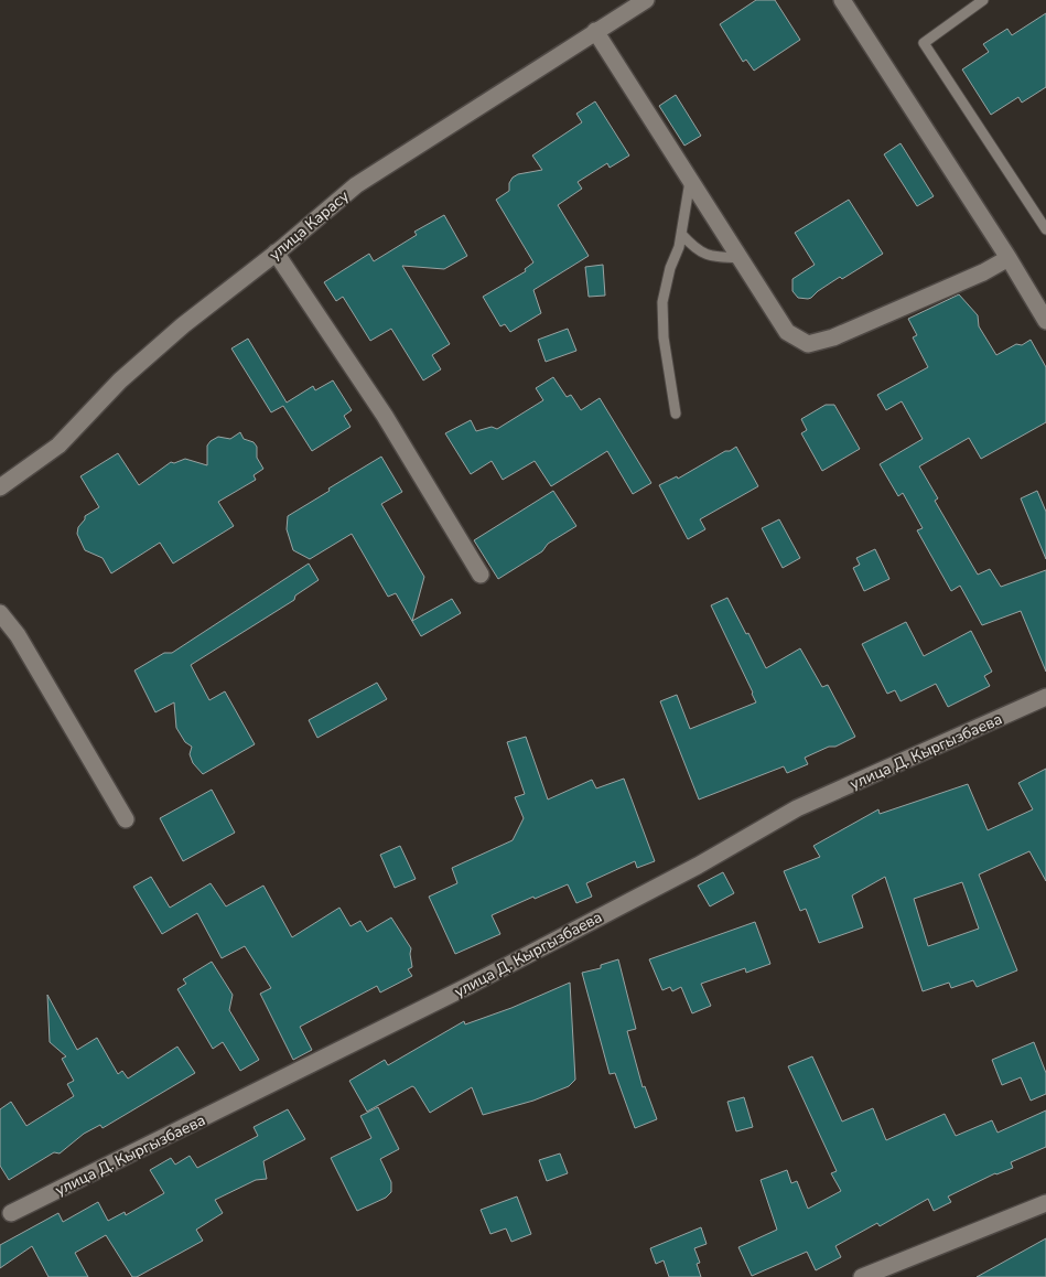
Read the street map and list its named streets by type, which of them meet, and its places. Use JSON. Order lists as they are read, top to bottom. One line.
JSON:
{"streets":{"street":["улица Карасу","улица Д. Кыргызбаева"]}}
